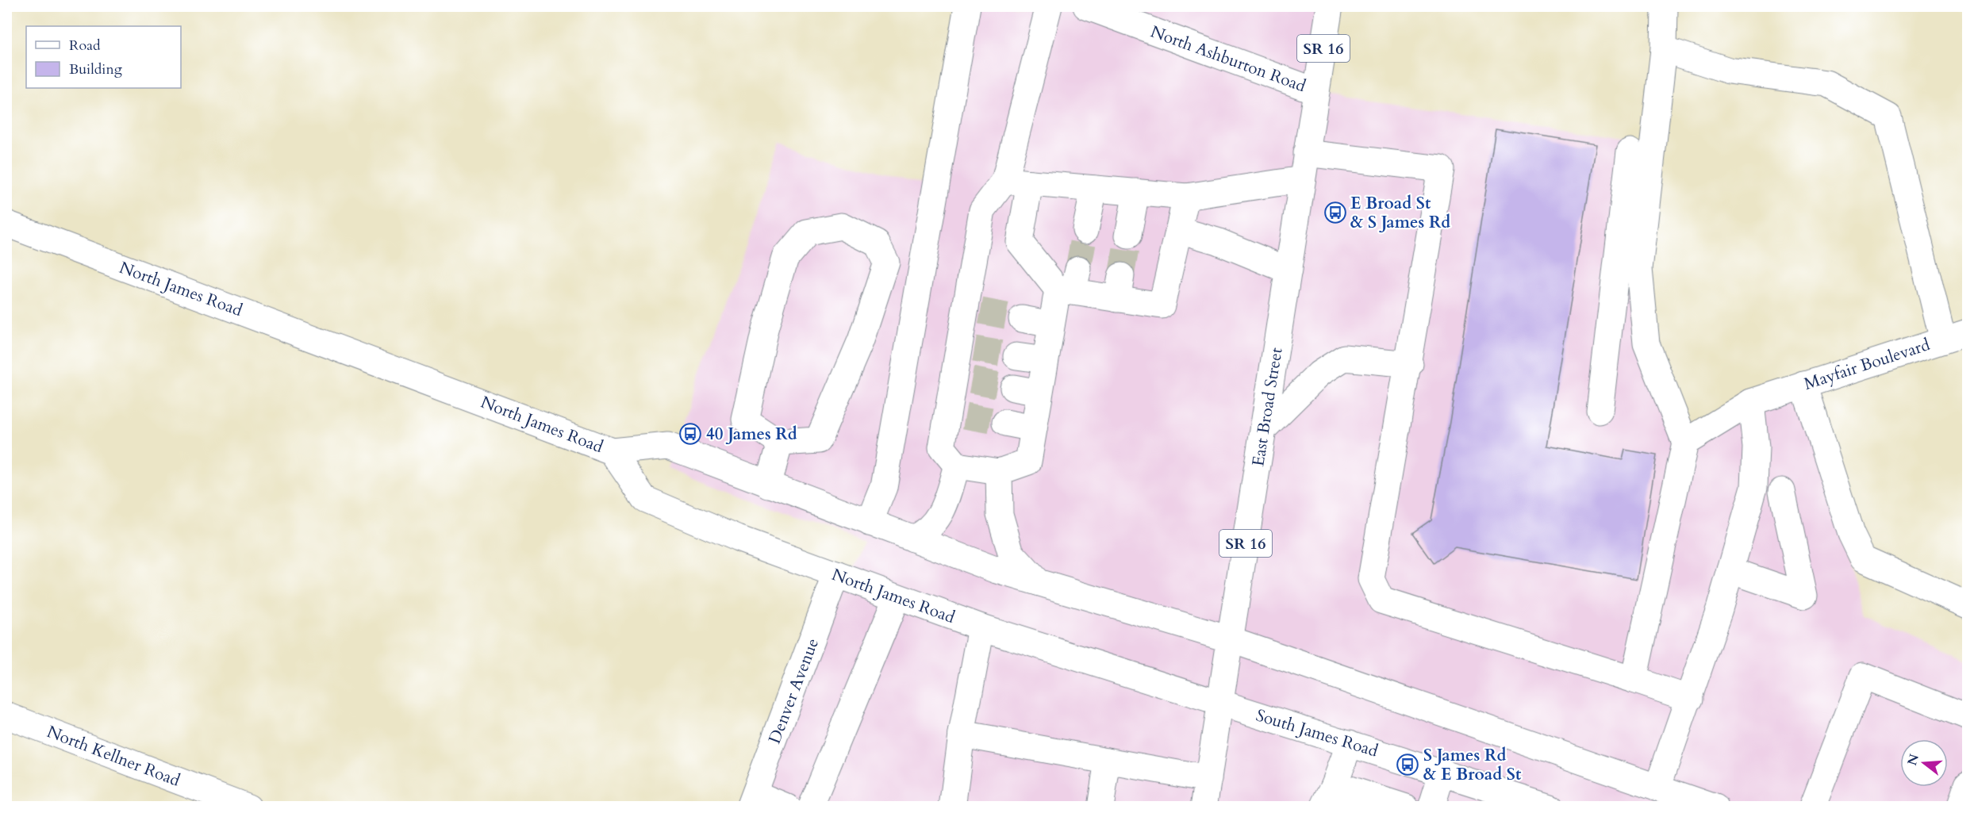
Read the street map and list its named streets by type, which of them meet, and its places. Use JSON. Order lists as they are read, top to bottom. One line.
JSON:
{"streets":{"main road":["SR 16","North Ashburton Road","North James Road","Mayfair Boulevard","East Broad Street","Denver Avenue","South James Road","North Kellner Road"]},"crossings":[["North Ashburton Road","East Broad Street"],["North James Road","East Broad Street"],["North James Road","Denver Avenue"],["North James Road","South James Road"],["East Broad Street","South James Road"]],"places":{"bus stop":["E Broad St & S James Rd","40 James Rd","S James Rd & E Broad St"]},"legend":["Road","Building"],"north":"left"}
